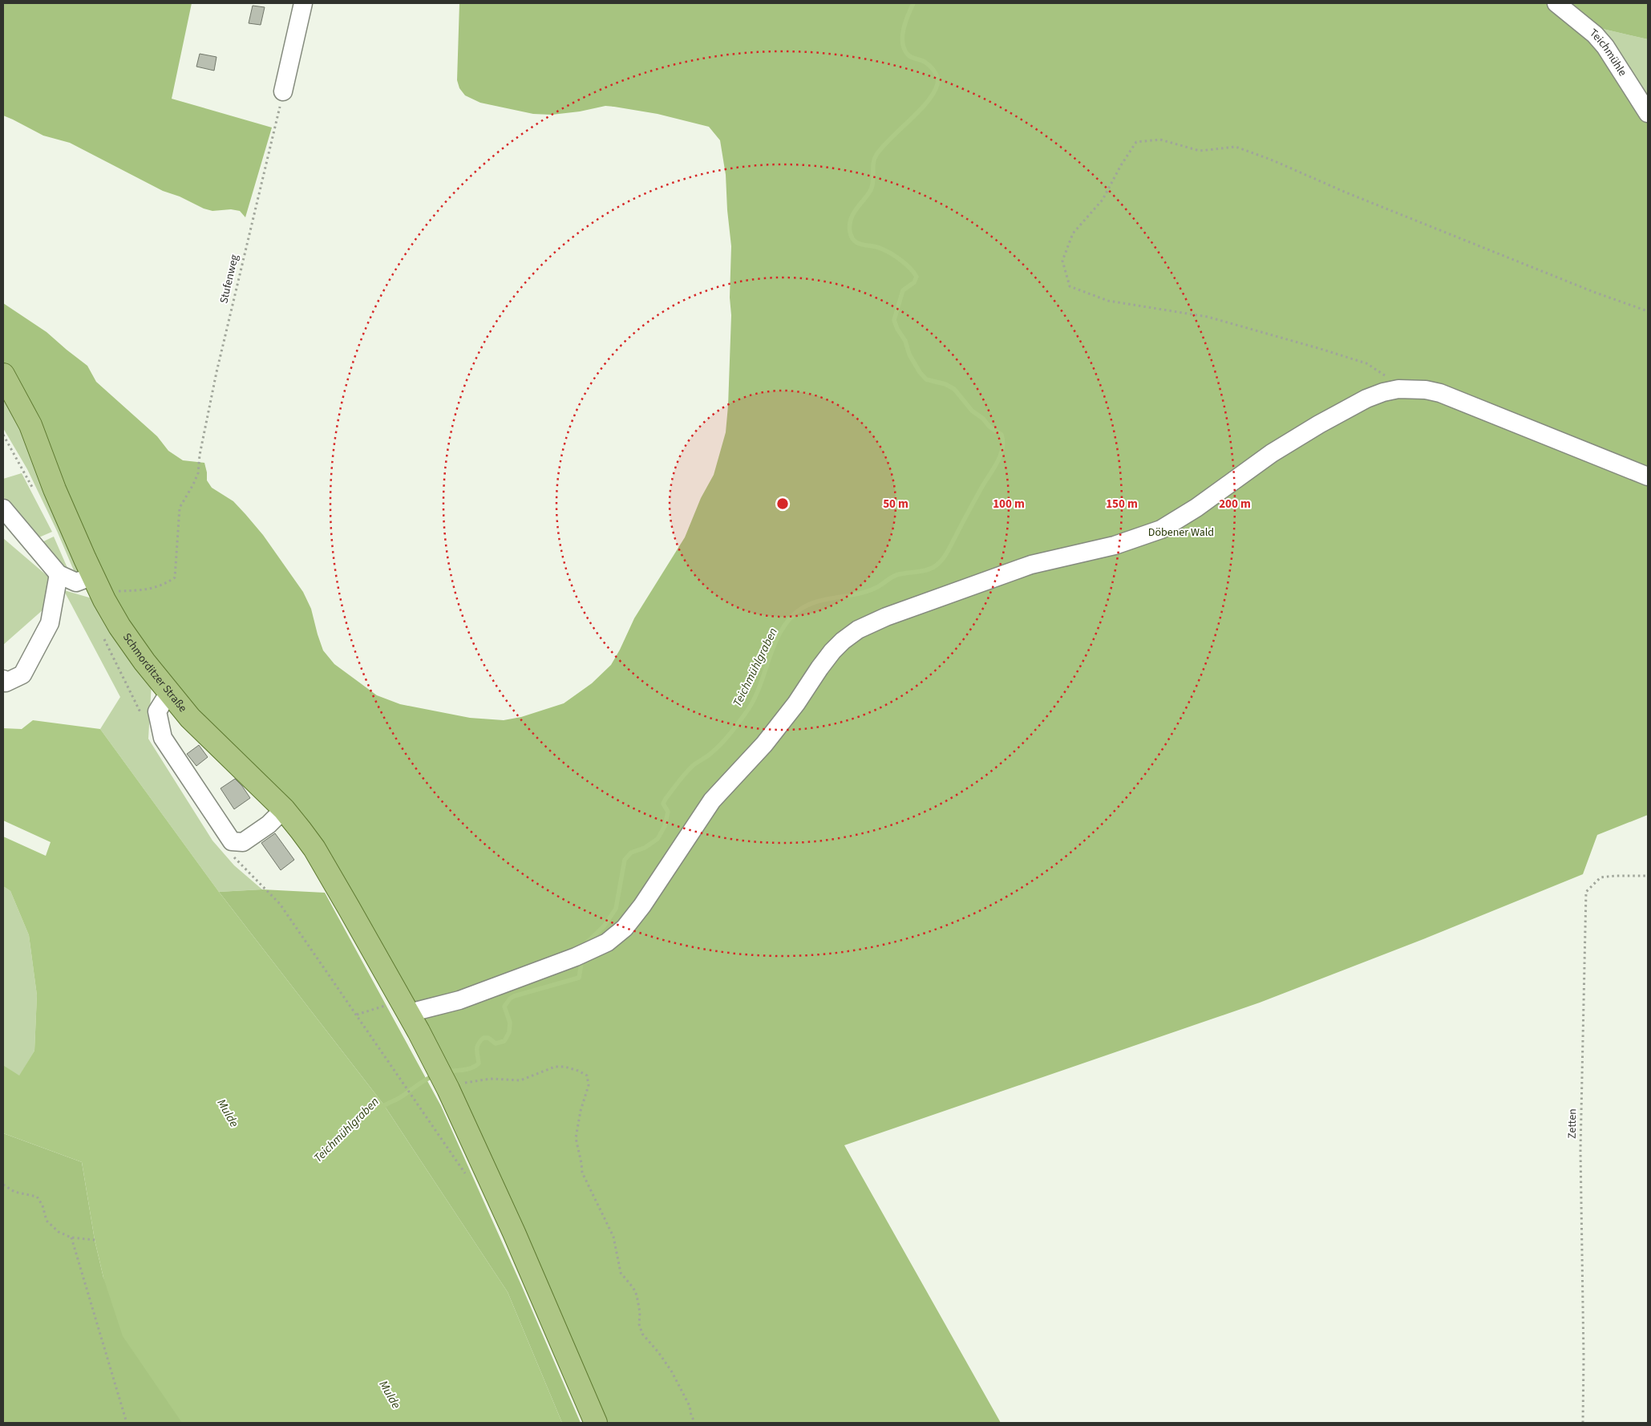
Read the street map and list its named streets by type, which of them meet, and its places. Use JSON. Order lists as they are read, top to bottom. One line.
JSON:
{"streets":{"main road":["Schmorditzer Straße"],"street":["Teichmühle"],"path":["Stufenweg","Zetten"]},"crossings":[["Stufenweg","Schmorditzer Straße"]],"water":["Teichmühlgraben","Mulde"],"parks":["Döbener Wald"],"rings":["50 m","100 m","150 m","200 m"]}
